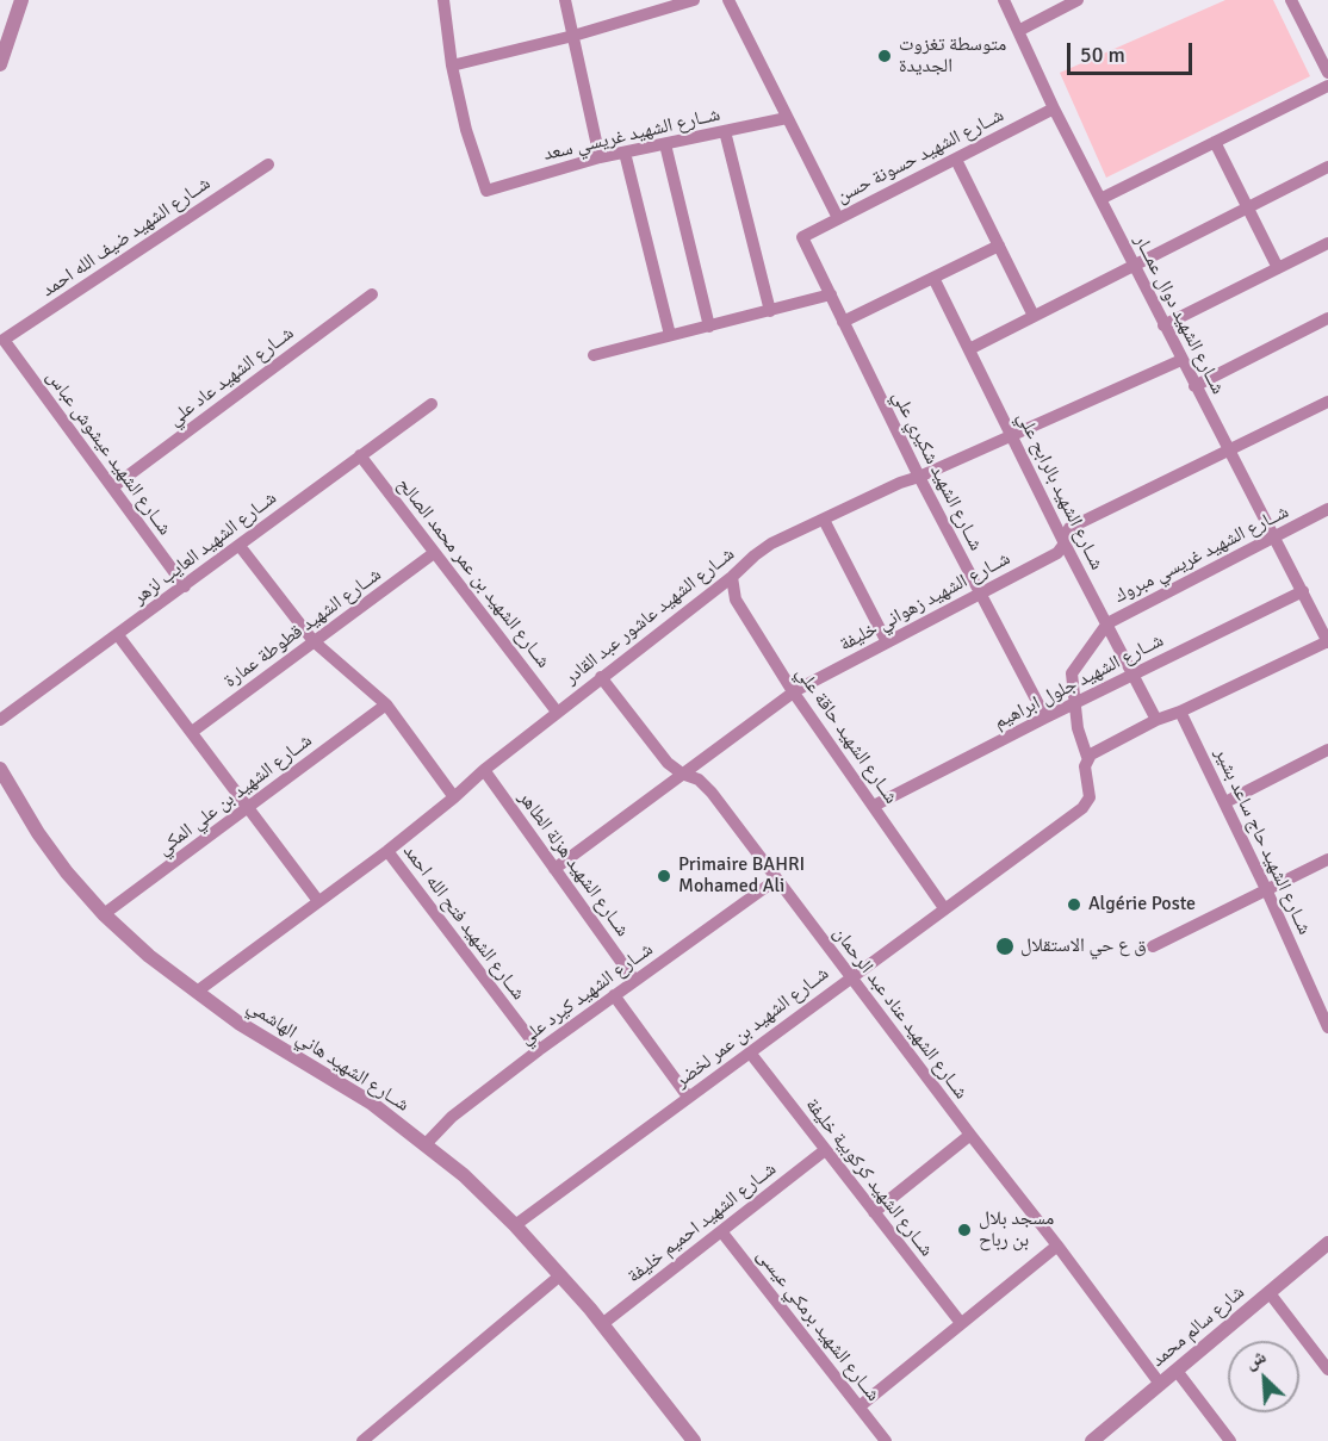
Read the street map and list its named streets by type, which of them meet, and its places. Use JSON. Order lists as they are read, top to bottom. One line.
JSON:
{"streets":{"street":["شــارع الشهيد غريسي سعد","شــارع الشهيد حسونة حسن","شــارع الشهيد ضيف الله احمد","شــارع الشهيد دوال عمـــار","شــارع الشهيد عاد علي","شــارع الشهيد عيشوش عباس","شــارع الشهيد شكيري علي","شــارع الشهيد بالرابح علي","شــارع الشهيد العايب لزهر","شــارع الشهيد غريسي مبروك","شــارع الشهيد بن عمر محمد الصالح","شــارع الشهيد زهواني خليفة","شــارع الشهيد عاشور عبد القادر","شــارع الشهيد قطوطة عمارة","شــارع الشهيد جلول ابراهيم","شــارع الشهيد حاقة علي","شــارع الشهيد بن علي المكي","شــارع الشهيد حاج ساعد بشير","شــارع الشهيد هزلة الطاهر","شــارع الشهيد فتح الله احمد","شــارع الشهيد كيرد علي","شــارع الشهيد عناد عبد الرحمان","شــارع الشهيد بن عمر لخضر","شــارع الشهيد هاني الهاشمي","شــارع الشهيد كركوبية خليفة","شــارع الشهيد احميم خليفة","شــارع الشهيد برمكي عيسى","شارع سالم محمد"]},"crossings":[["شــارع الشهيد حسونة حسن","شــارع الشهيد دوال عمـــار"],["شــارع الشهيد حسونة حسن","شــارع الشهيد شكيري علي"],["شــارع الشهيد ضيف الله احمد","شــارع الشهيد عيشوش عباس"],["شــارع الشهيد دوال عمـــار","شــارع الشهيد غريسي مبروك"],["شــارع الشهيد دوال عمـــار","شــارع الشهيد زهواني خليفة"],["شــارع الشهيد دوال عمـــار","شــارع الشهيد عاشور عبد القادر"],["شــارع الشهيد دوال عمـــار","شــارع الشهيد جلول ابراهيم"],["شــارع الشهيد عاد علي","شــارع الشهيد عيشوش عباس"],["شــارع الشهيد عيشوش عباس","شــارع الشهيد العايب لزهر"],["شــارع الشهيد شكيري علي","شــارع الشهيد زهواني خليفة"],["شــارع الشهيد شكيري علي","شــارع الشهيد عاشور عبد القادر"],["شــارع الشهيد شكيري علي","شــارع الشهيد جلول ابراهيم"],["شــارع الشهيد بالرابح علي","شــارع الشهيد غريسي مبروك"],["شــارع الشهيد بالرابح علي","شــارع الشهيد زهواني خليفة"],["شــارع الشهيد بالرابح علي","شــارع الشهيد عاشور عبد القادر"],["شــارع الشهيد بالرابح علي","شــارع الشهيد جلول ابراهيم"],["شــارع الشهيد العايب لزهر","شــارع الشهيد بن عمر محمد الصالح"],["شــارع الشهيد غريسي مبروك","شــارع الشهيد جلول ابراهيم"],["شــارع الشهيد غريسي مبروك","شــارع الشهيد بن عمر لخضر"],["شــارع الشهيد بن عمر محمد الصالح","شــارع الشهيد عاشور عبد القادر"],["شــارع الشهيد بن عمر محمد الصالح","شــارع الشهيد قطوطة عمارة"],["شــارع الشهيد زهواني خليفة","شــارع الشهيد حاقة علي"],["شــارع الشهيد زهواني خليفة","شــارع الشهيد هزلة الطاهر"],["شــارع الشهيد زهواني خليفة","شــارع الشهيد عناد عبد الرحمان"],["شــارع الشهيد عاشور عبد القادر","شــارع الشهيد حاقة علي"],["شــارع الشهيد عاشور عبد القادر","شــارع الشهيد هزلة الطاهر"],["شــارع الشهيد عاشور عبد القادر","شــارع الشهيد فتح الله احمد"],["شــارع الشهيد عاشور عبد القادر","شــارع الشهيد عناد عبد الرحمان"],["شــارع الشهيد عاشور عبد القادر","شــارع الشهيد هاني الهاشمي"],["شــارع الشهيد جلول ابراهيم","شــارع الشهيد حاقة علي"],["شــارع الشهيد حاقة علي","شــارع الشهيد بن عمر لخضر"],["شــارع الشهيد بن علي المكي","شــارع الشهيد هاني الهاشمي"],["شــارع الشهيد هزلة الطاهر","شــارع الشهيد كيرد علي"],["شــارع الشهيد فتح الله احمد","شــارع الشهيد كيرد علي"],["شــارع الشهيد كيرد علي","شــارع الشهيد عناد عبد الرحمان"],["شــارع الشهيد كيرد علي","شــارع الشهيد هاني الهاشمي"],["شــارع الشهيد عناد عبد الرحمان","شــارع الشهيد بن عمر لخضر"],["شــارع الشهيد عناد عبد الرحمان","شارع سالم محمد"],["شــارع الشهيد بن عمر لخضر","شــارع الشهيد هاني الهاشمي"],["شــارع الشهيد بن عمر لخضر","شــارع الشهيد كركوبية خليفة"],["شــارع الشهيد هاني الهاشمي","شــارع الشهيد احميم خليفة"],["شــارع الشهيد كركوبية خليفة","شــارع الشهيد احميم خليفة"],["شــارع الشهيد احميم خليفة","شــارع الشهيد برمكي عيسى"]],"places":["متوسطة تغزوت الجديدة","Primaire BAHRI Mohamed Ali","Algérie Poste","ق ع حي الاستقلال","مسجد بلال بن رباح"],"scale_bar":"50 m","north":"top left"}
